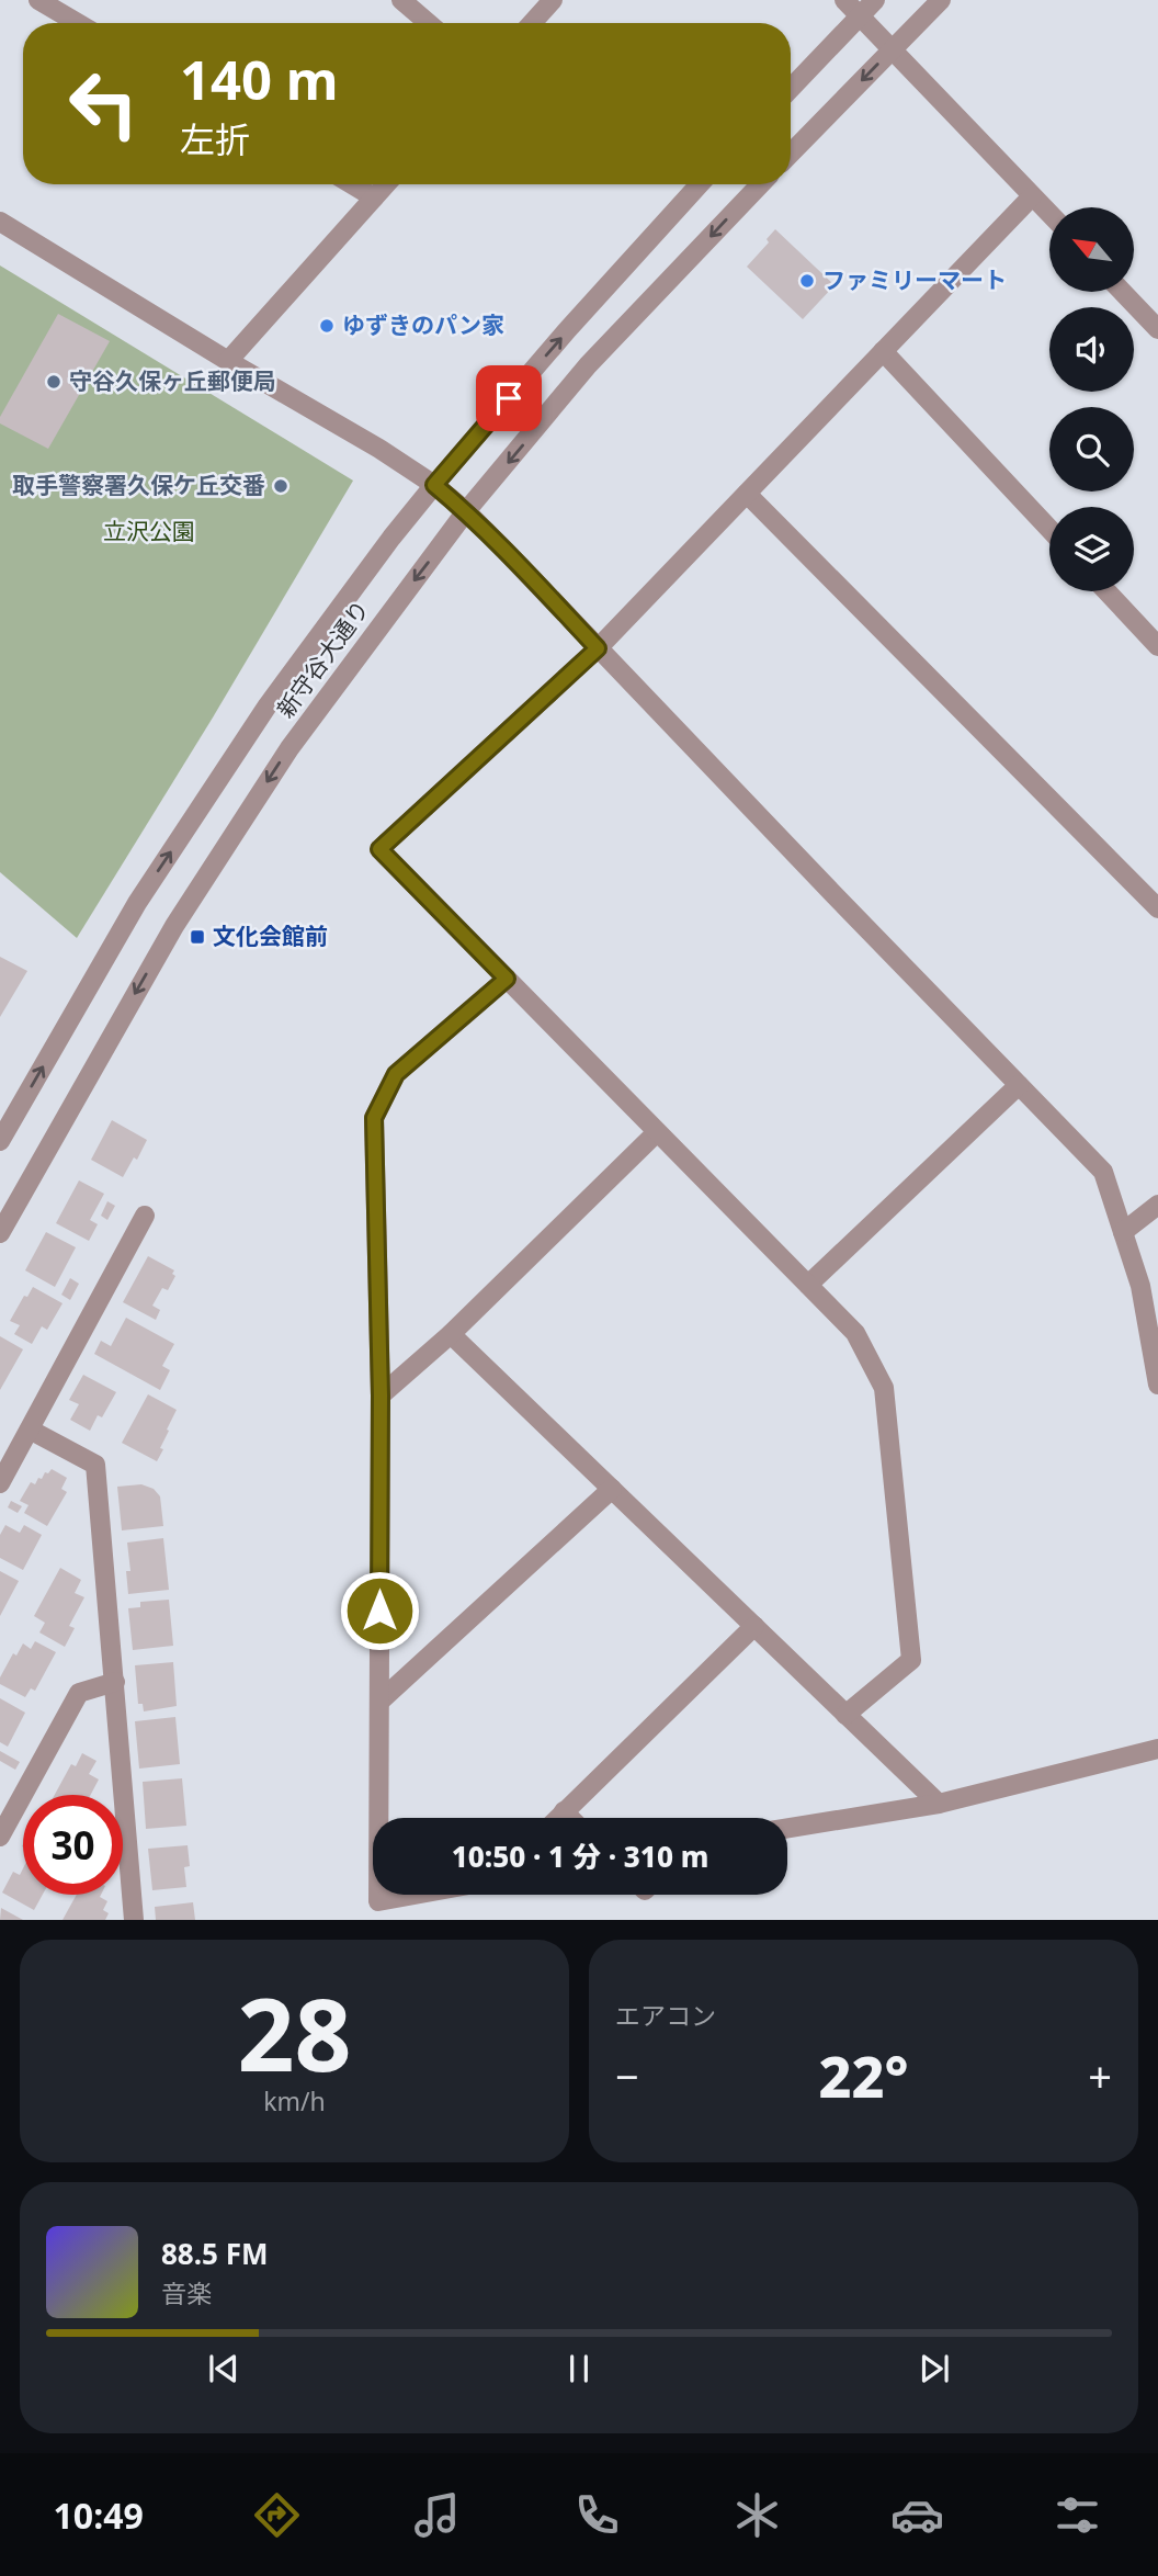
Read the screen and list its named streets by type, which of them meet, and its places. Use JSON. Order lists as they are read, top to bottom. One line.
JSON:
{"streets":{"street":["新守谷大通り"]},"parks":["立沢公園"],"places":{"other":["ファミリーマート","ゆずきのパン家","守谷久保ヶ丘郵便局","取手警察署久保ケ丘交番"],"transit":["文化会館前"]},"north":"top left","page":{"turn":["140 m","左折"],"limit":"30","trip":"10:50 · 1 分 · 310 m","tile":[["28","km/h"],"エアコン"],"heat":["−","22°","+"],"song":["88.5 FM","音楽"],"tabs":"10:49"}}
